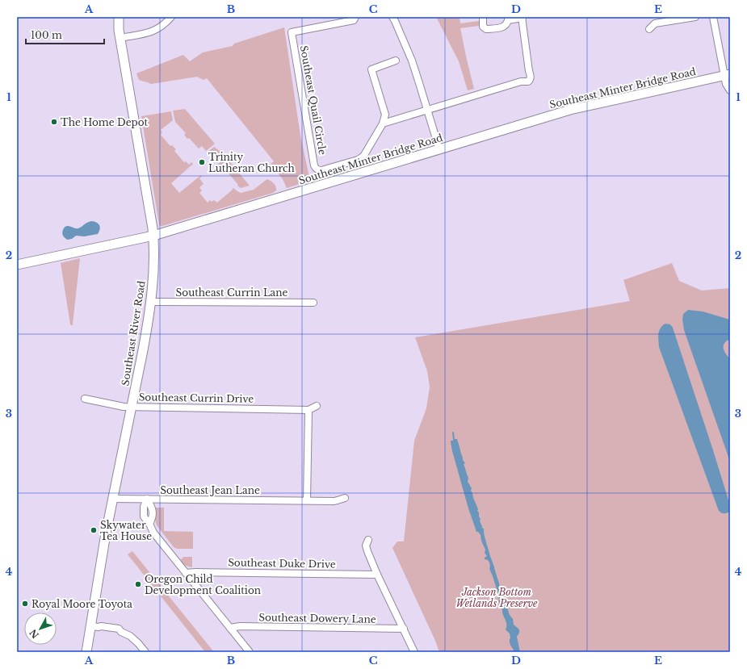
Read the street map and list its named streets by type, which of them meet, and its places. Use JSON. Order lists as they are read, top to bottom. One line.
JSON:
{"streets":{"main road":["Southeast Minter Bridge Road","Southeast River Road"],"street":["Southeast Quail Circle","Southeast Currin Lane","Southeast Currin Drive","Southeast Jean Lane","Southeast Duke Drive","Southeast Dowery Lane"]},"crossings":[["Southeast Minter Bridge Road","Southeast River Road"],["Southeast Currin Lane","Southeast River Road"],["Southeast River Road","Southeast Currin Drive"],["Southeast River Road","Southeast Jean Lane"]],"parks":["Jackson Bottom Wetlands Preserve"],"places":["The Home Depot","Trinity Lutheran Church","Skywater Tea House","Oregon Child Development Coalition","Royal Moore Toyota"],"scale_bar":"100 m","north":"bottom left","grid":{"columns":["A","B","C","D","E"],"rows":["1","2","3","4"]}}
